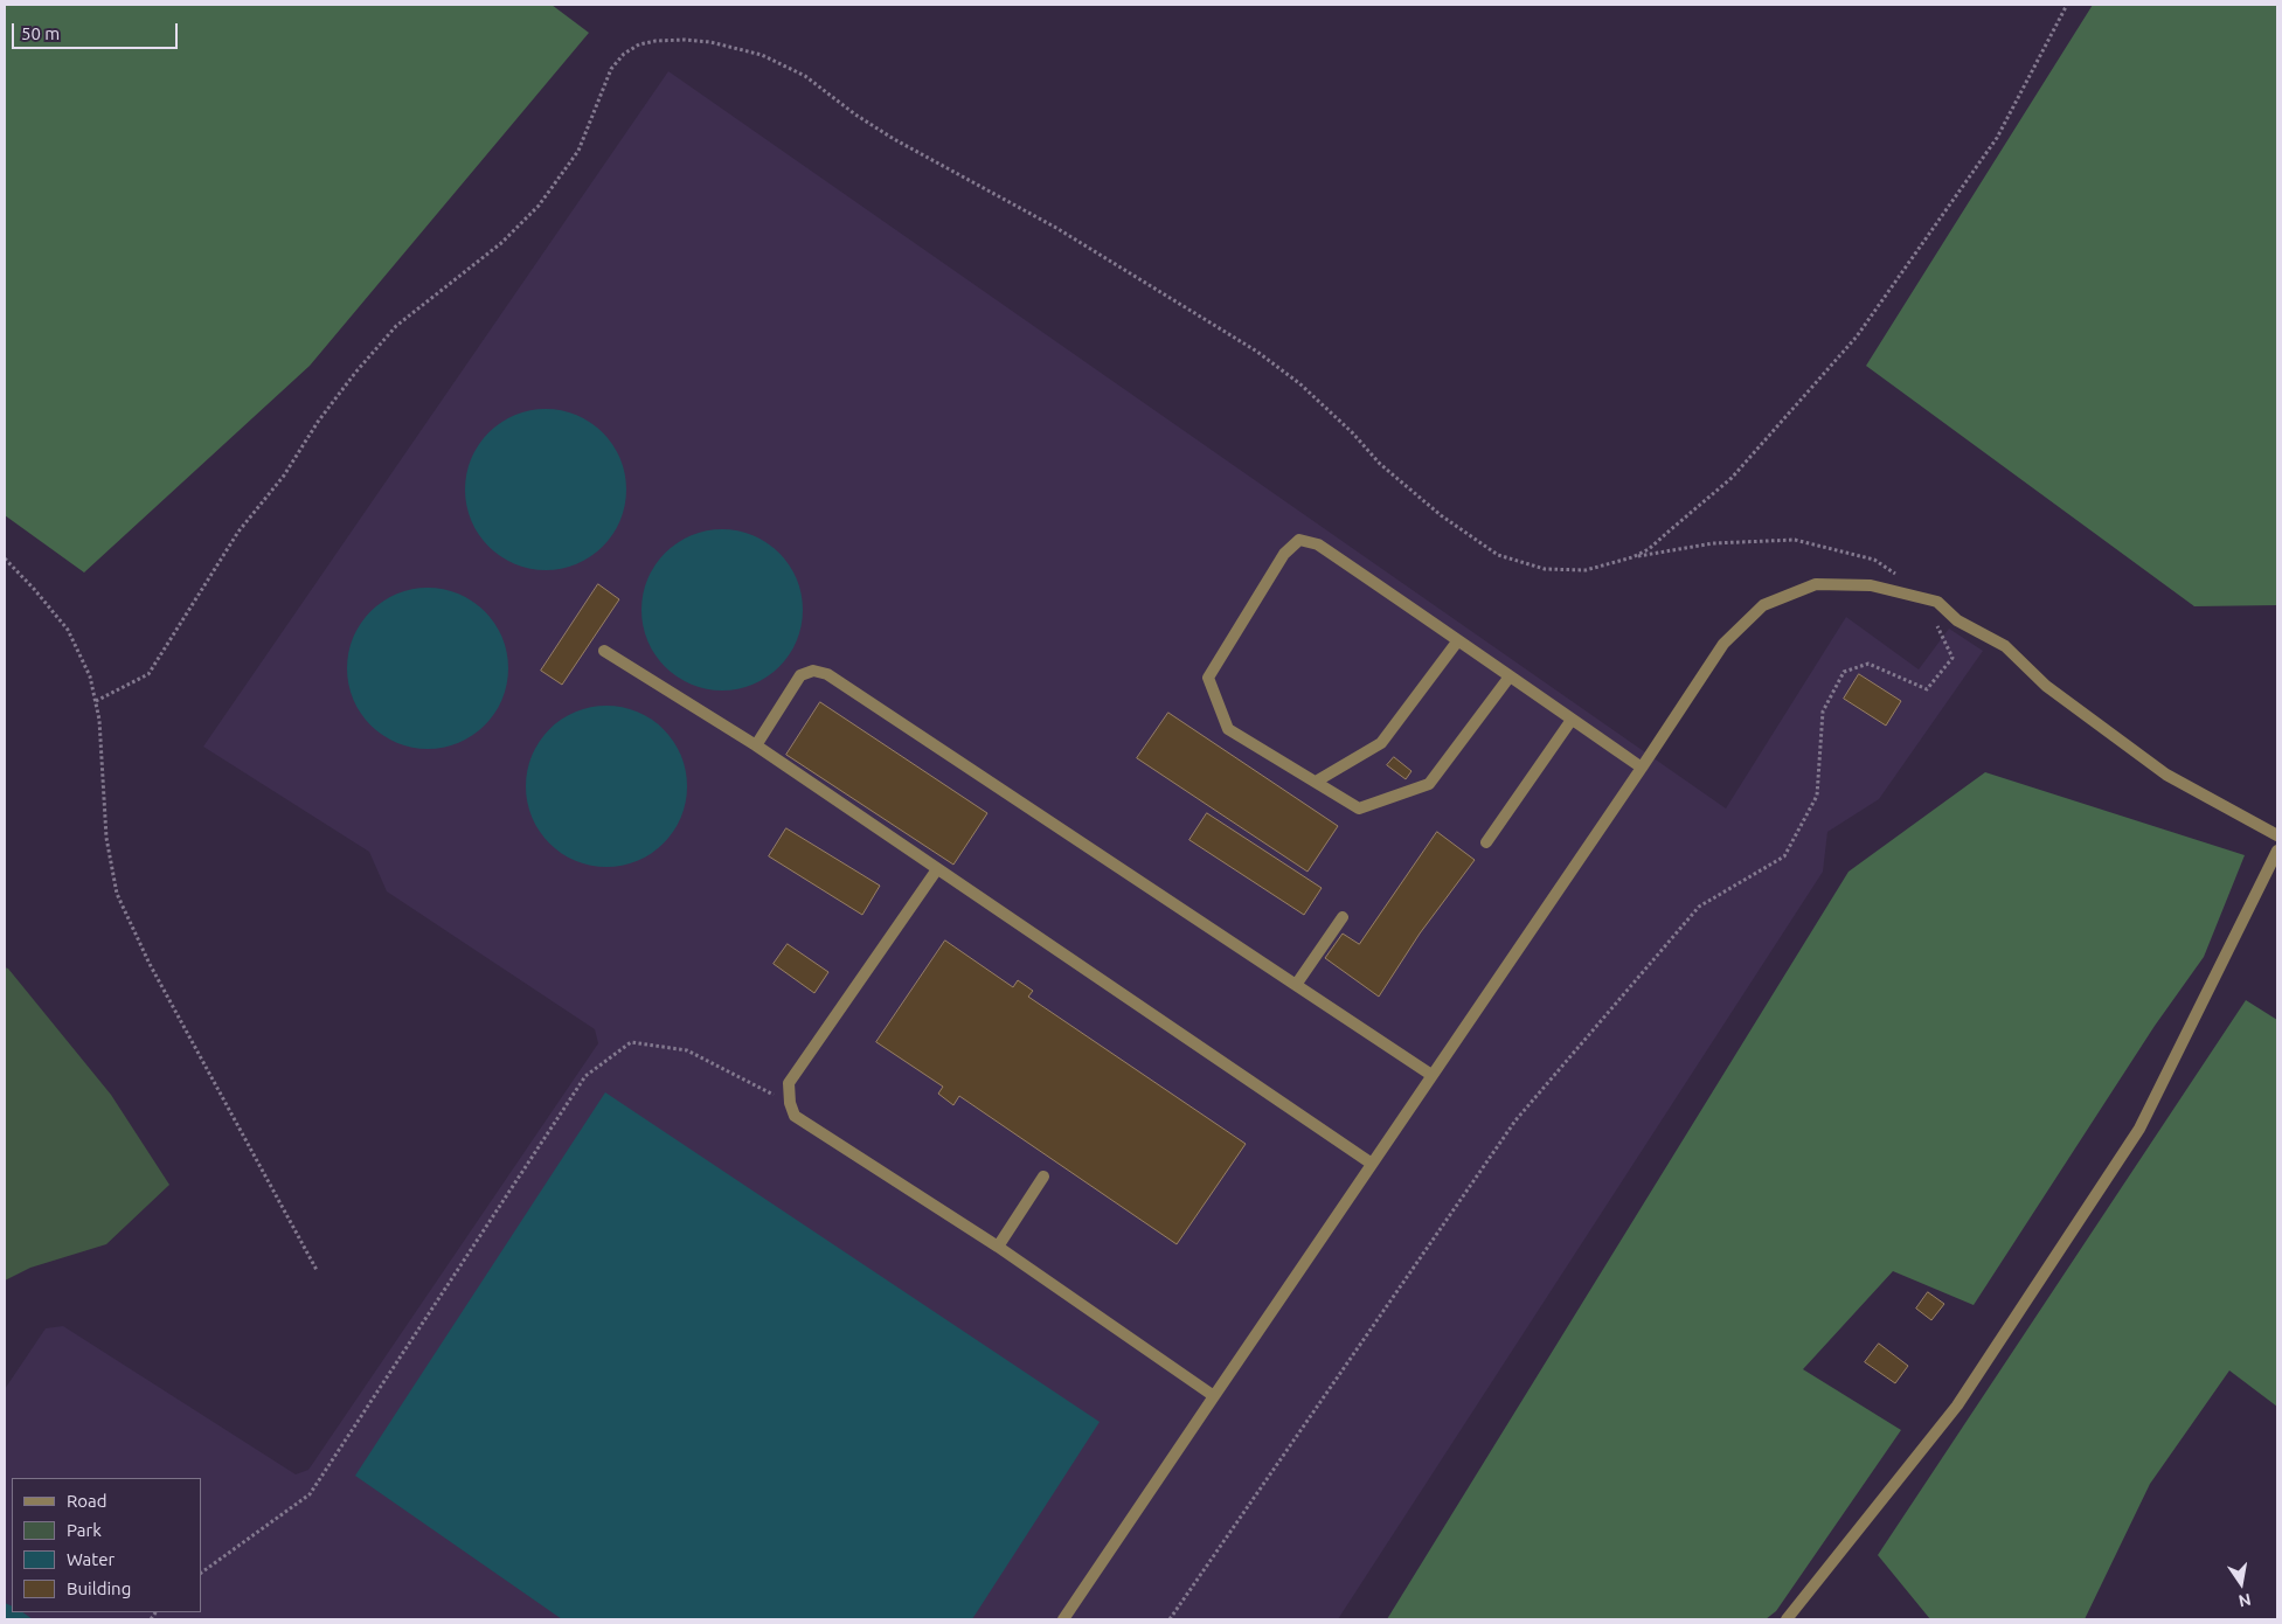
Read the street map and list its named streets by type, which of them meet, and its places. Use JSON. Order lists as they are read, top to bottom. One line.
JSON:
{"legend":["Road","Park","Water","Building"],"scale_bar":"50 m","north":"bottom"}
